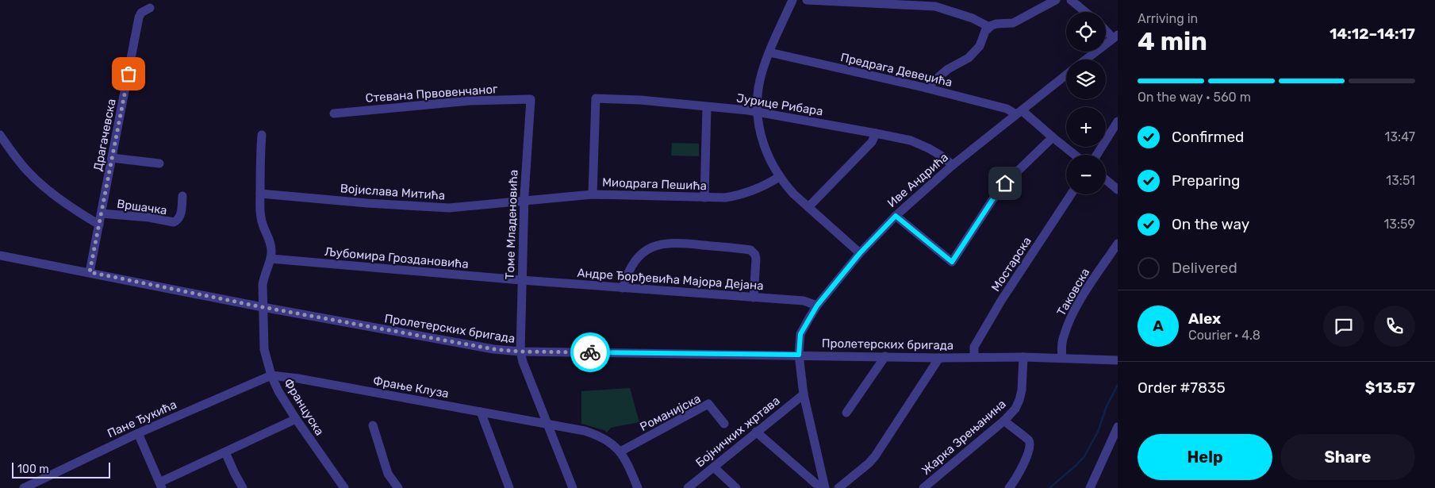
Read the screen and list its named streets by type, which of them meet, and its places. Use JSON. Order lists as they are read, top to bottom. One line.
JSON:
{"streets":{"street":["Предрага Девеџића","Стевана Првовенчаног","Јурице Рибара","Драгачевска","Иве Андрића","Миодрага Пешића","Војислава Митића","Вршачка","Томе Младеновића","Љубомира Гроздановића","Мостарска","Андре Ђорђевића Мајора Дејана","Таковска","Пролетерских бригада","Фрање Клуза","Француска","Романијска","Пане Ђукића","Бојничких жртава","Жарка Зрењанина"]},"crossings":[["Предрага Девеџића","Иве Андрића"],["Стевана Првовенчаног","Томе Младеновића"],["Јурице Рибара","Иве Андрића"],["Јурице Рибара","Миодрага Пешића"],["Драгачевска","Вршачка"],["Драгачевска","Пролетерских бригада"],["Иве Андрића","Андре Ђорђевића Мајора Дејана"],["Иве Андрића","Пролетерских бригада"],["Иве Андрића","Бојничких жртава"],["Миодрага Пешића","Војислава Митића"],["Миодрага Пешића","Томе Младеновића"],["Војислава Митића","Томе Младеновића"],["Томе Младеновића","Љубомира Гроздановића"],["Томе Младеновића","Андре Ђорђевића Мајора Дејана"],["Томе Младеновића","Пролетерских бригада"],["Томе Младеновића","Фрање Клуза"],["Љубомира Гроздановића","Андре Ђорђевића Мајора Дејана"],["Љубомира Гроздановића","Француска"],["Мостарска","Пролетерских бригада"],["Таковска","Пролетерских бригада"],["Пролетерских бригада","Француска"],["Пролетерских бригада","Жарка Зрењанина"],["Фрање Клуза","Француска"],["Фрање Клуза","Романијска"],["Фрање Клуза","Пане Ђукића"],["Француска","Пане Ђукића"]],"scale_bar":"100 m","page":{"heading":["4 min","Arriving in","14:12–14:17"],"panel":["Alex","Courier · 4.8","Order #7835","$13.57"],"map_buttons":["+","−"],"bar":"On the way · 560 m","list":[["Confirmed","13:47"],["Preparing","13:51"],["On the way","13:59"],"Delivered"],"round":"A","buttons":["Help","Share"],"scale":"100 m"}}
